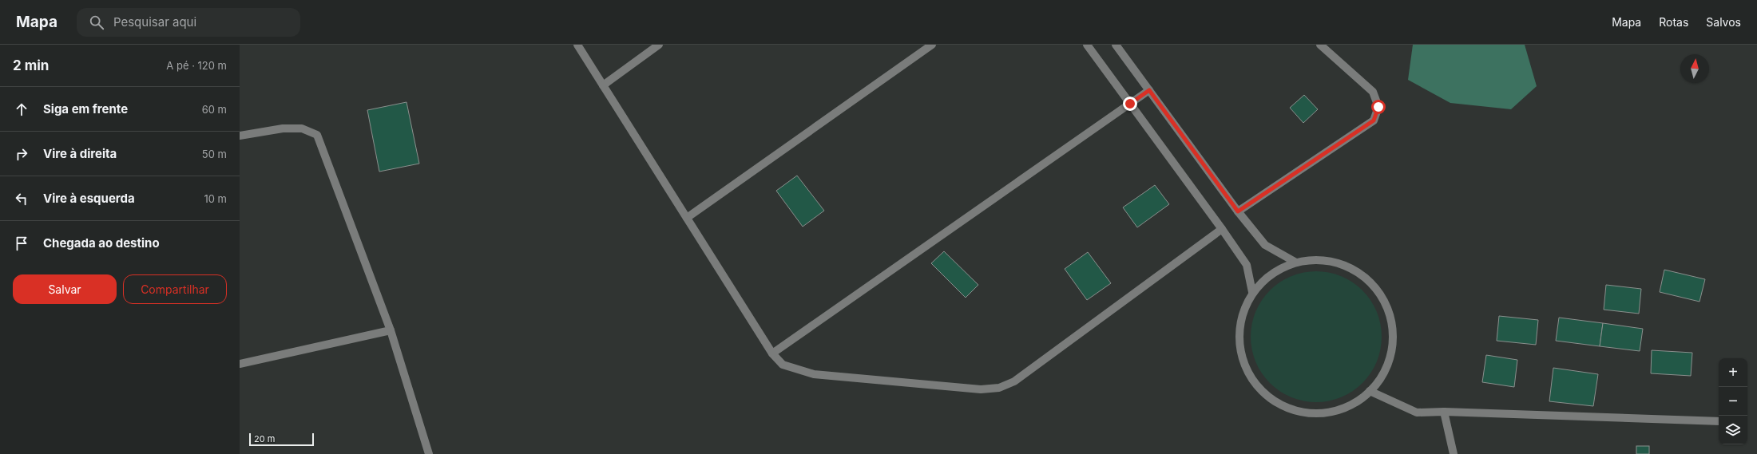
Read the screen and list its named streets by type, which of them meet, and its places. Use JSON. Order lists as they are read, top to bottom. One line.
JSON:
{"scale_bar":"20 m","north":"top","page":{"header":"Mapa","search":"Pesquisar aqui","nav":["Mapa","Rotas","Salvos"],"heading":["2 min","A pé · 120 m"],"list":[["Siga em frente","60 m"],["Vire à direita","50 m"],["Vire à esquerda","10 m"],"Chegada ao destino"],"buttons":["Salvar","Compartilhar"],"map_buttons":["+","−"],"scale":"20 m"}}
